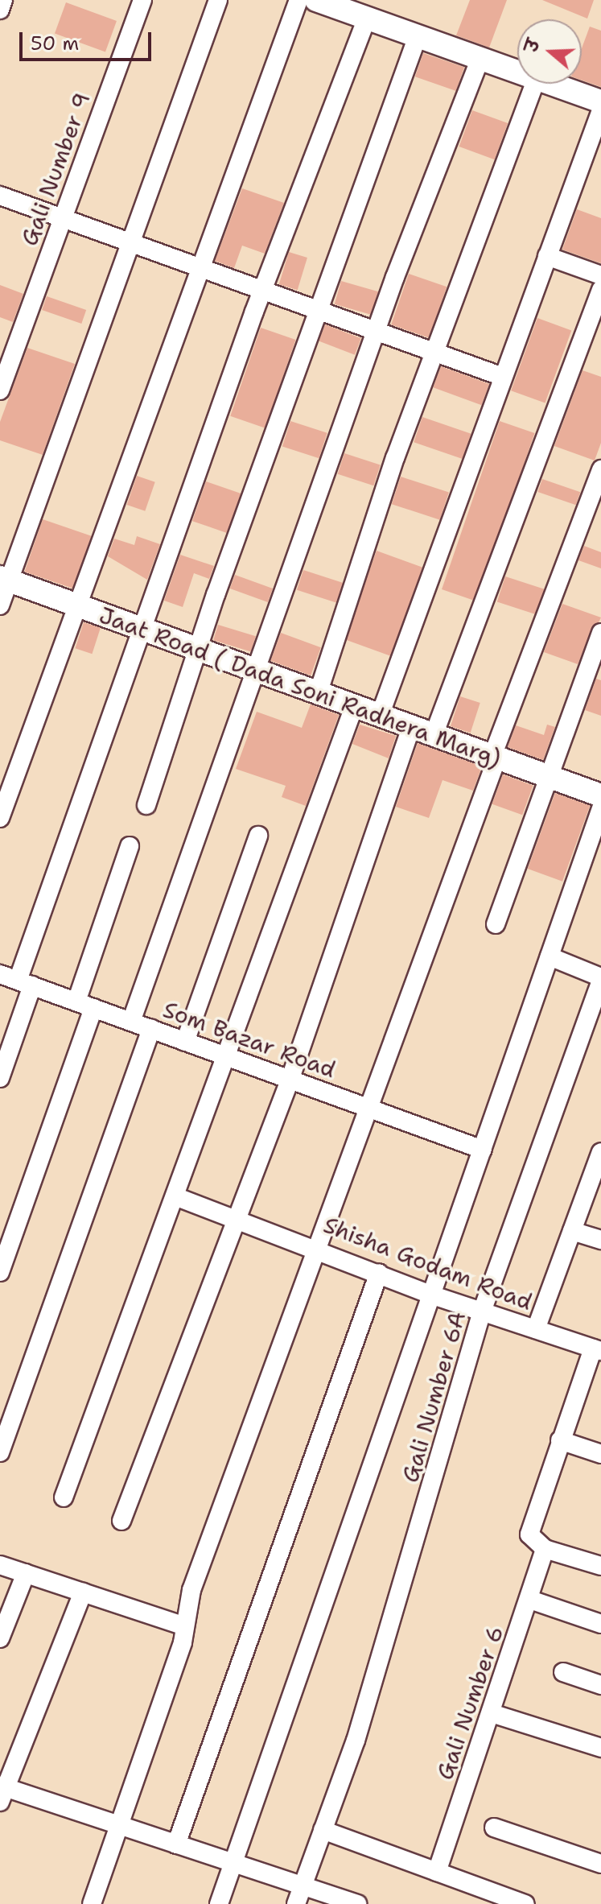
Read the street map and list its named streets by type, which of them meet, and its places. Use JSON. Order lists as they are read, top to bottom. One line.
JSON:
{"streets":{"street":["Gali Number 9","Jaat Road ( Dada Soni Radhera Marg)","Som Bazar Road","Shisha Godam Road","Gali Number 6A","Gali Number 6"]},"crossings":[["Shisha Godam Road","Gali Number 6A"]],"scale_bar":"50 m","north":"left"}
